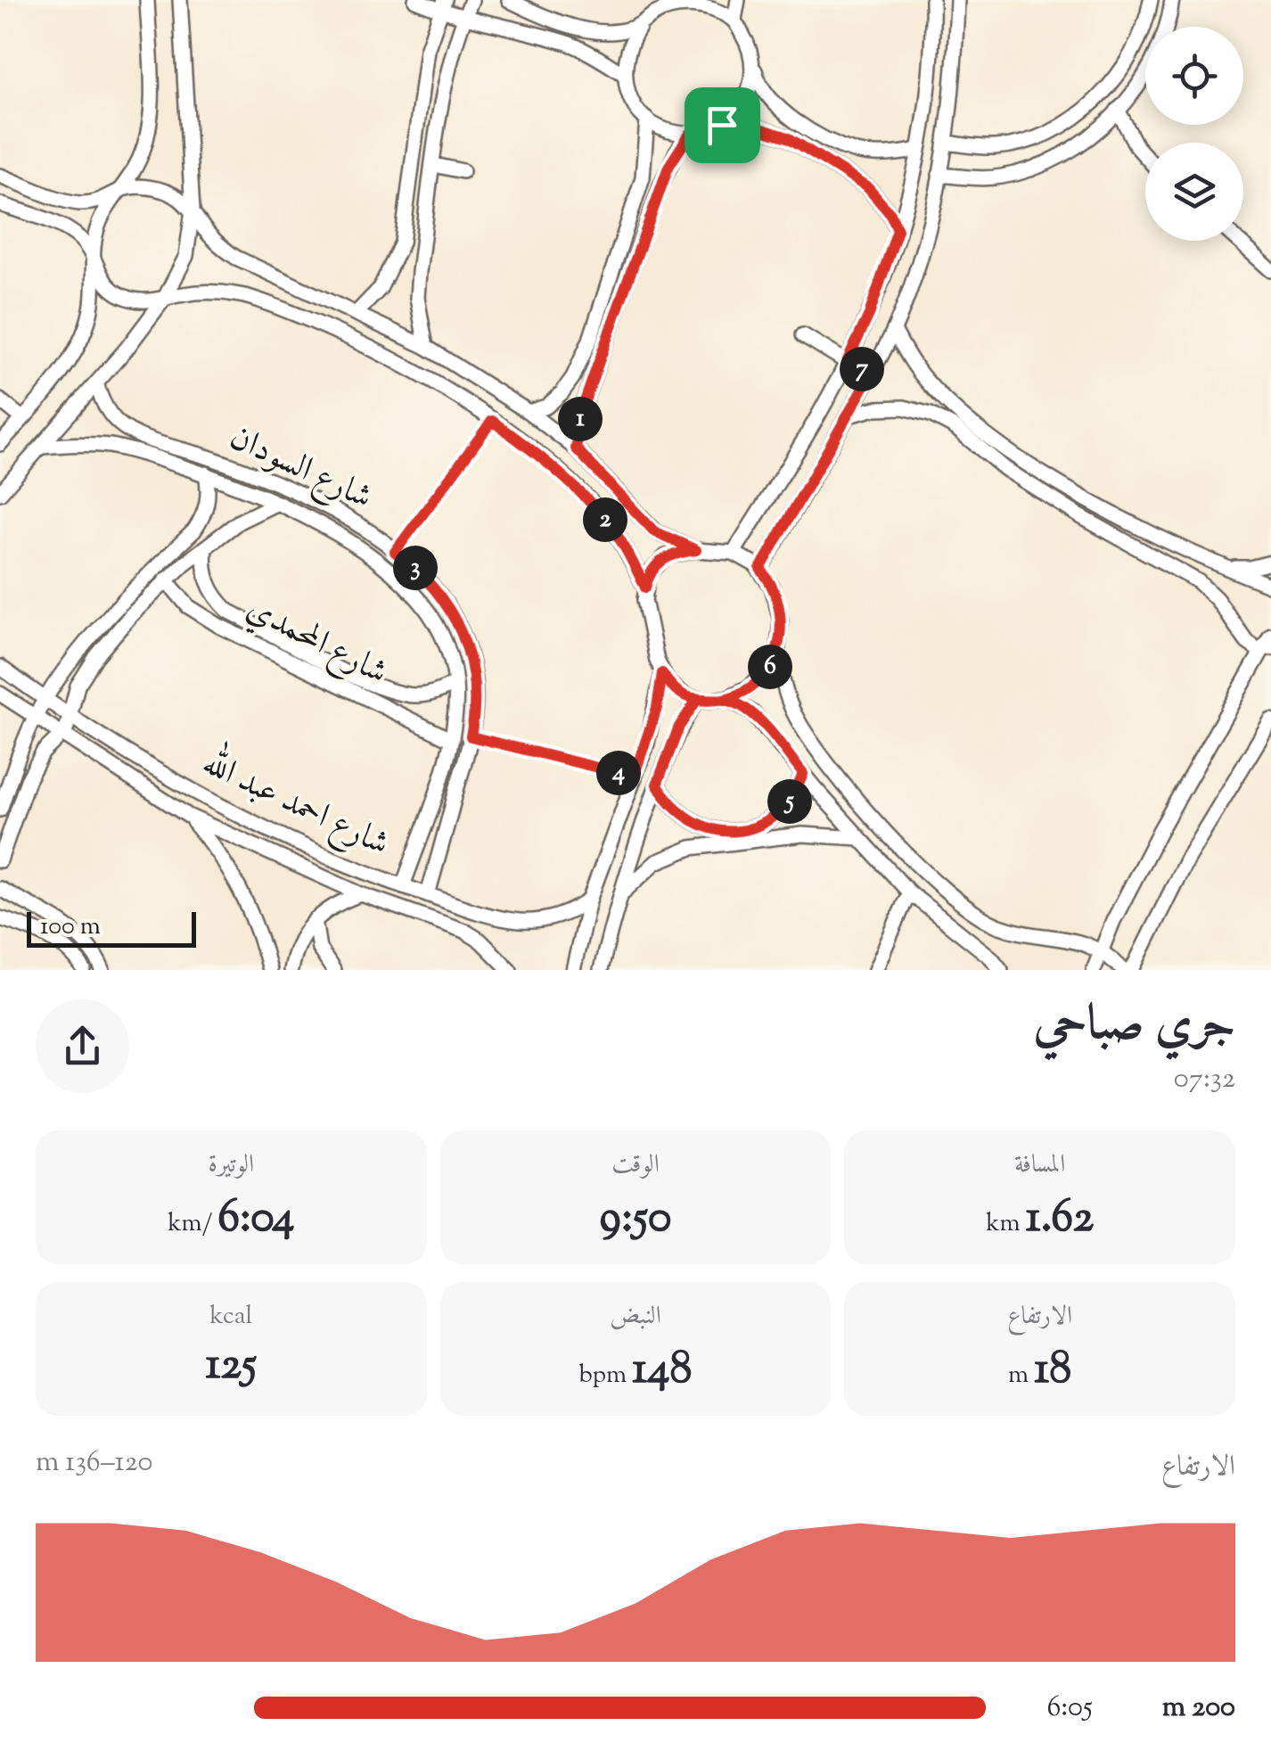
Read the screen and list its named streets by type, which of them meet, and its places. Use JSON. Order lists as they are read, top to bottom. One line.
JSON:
{"streets":{"street":["شارع السودان","شارع المحمدي","شارع احمد عبد الله"]},"crossings":[["شارع السودان","شارع المحمدي"],["شارع السودان","شارع احمد عبد الله"]],"scale_bar":"100 m","page":{"pins":["7","1","2","3","6","4","5"],"scale":"100 m","heading":["جري صباحي","07:32"],"stats":[["المسافة","1.62 km"],["الوقت","9:50"],["الوتيرة","6:04 /km"],["الارتفاع","18 m"],["النبض","148 bpm"],["kcal","125"]],"chart":["الارتفاع","120–136 m"],"list":[{"name":"200 m","note":"6:05"}]}}
